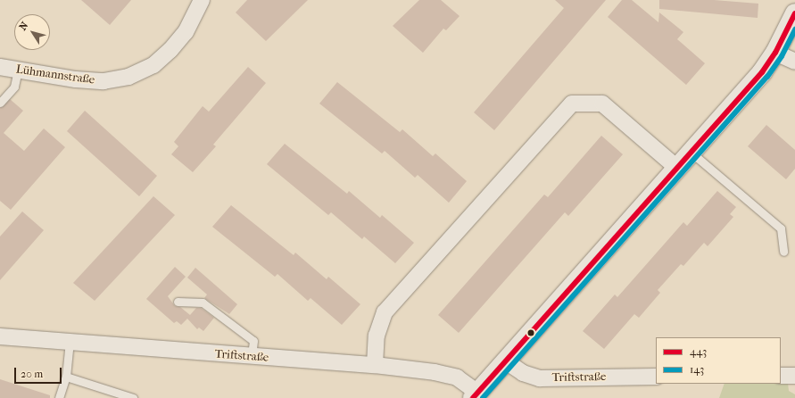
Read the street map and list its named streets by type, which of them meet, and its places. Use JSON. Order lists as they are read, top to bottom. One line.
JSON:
{"streets":{"street":["Lühmannstraße","Triftstraße"]},"lines":["transit line 443","transit line 143"],"legend":["443","143"],"scale_bar":"20 m","north":"top left"}
